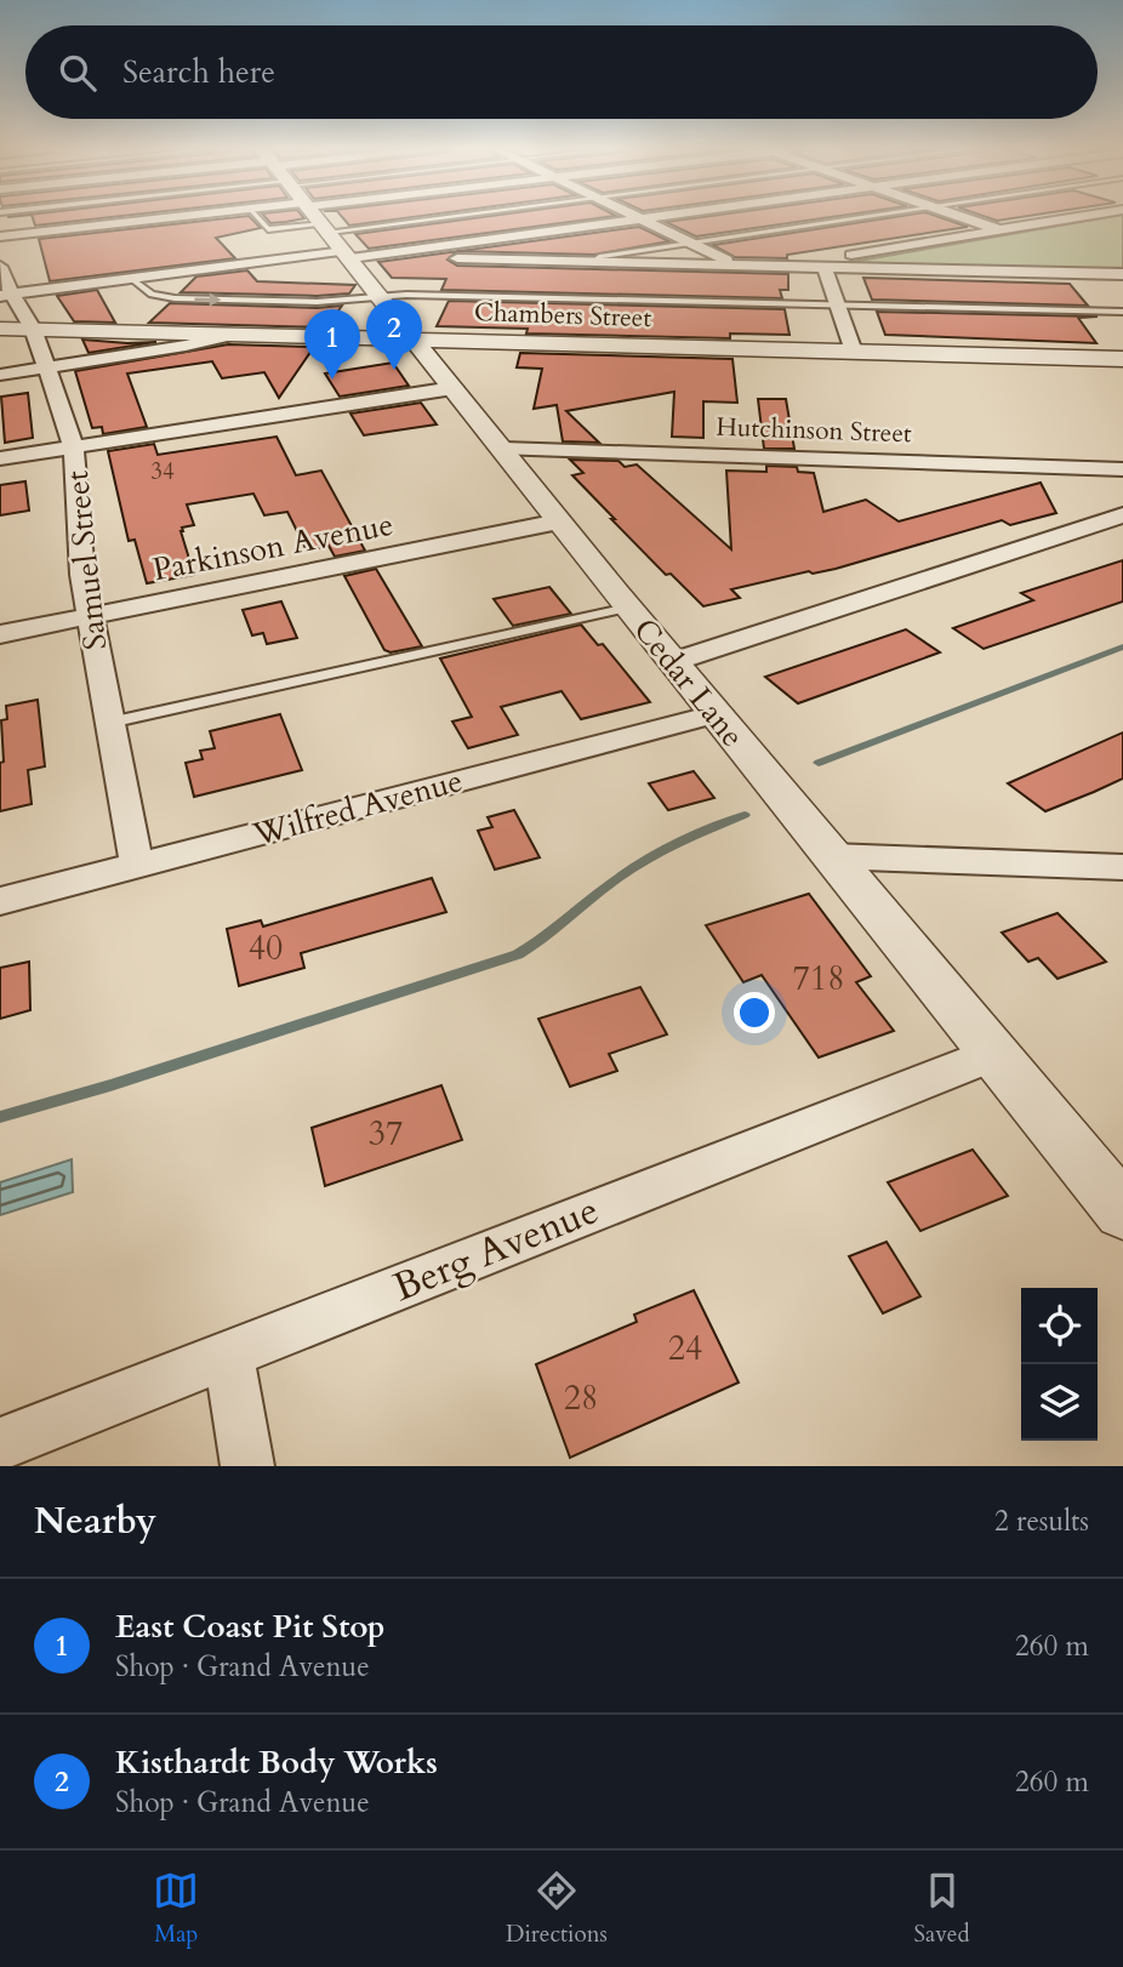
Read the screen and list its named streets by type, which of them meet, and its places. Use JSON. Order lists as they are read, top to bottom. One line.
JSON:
{"streets":{"street":["Chambers Street","Hutchinson Street","Parkinson Avenue","Samuel Street","Cedar Lane","Wilfred Avenue","Berg Avenue"]},"crossings":[["Chambers Street","Samuel Street"],["Chambers Street","Cedar Lane"],["Hutchinson Street","Cedar Lane"],["Parkinson Avenue","Samuel Street"],["Parkinson Avenue","Cedar Lane"],["Samuel Street","Wilfred Avenue"],["Cedar Lane","Wilfred Avenue"],["Cedar Lane","Berg Avenue"]],"house_numbers":["34","40","718","37","24","28"],"page":{"search":"Search here","pins":["2","1"],"heading":["Nearby","2 results"],"list":[{"mark":"1","name":"East Coast Pit Stop","note":"Shop · Grand Avenue","value":"260 m"},{"mark":"2","name":"Kisthardt Body Works","note":"Shop · Grand Avenue","value":"260 m"}],"nav":["Map","Directions","Saved"]}}
